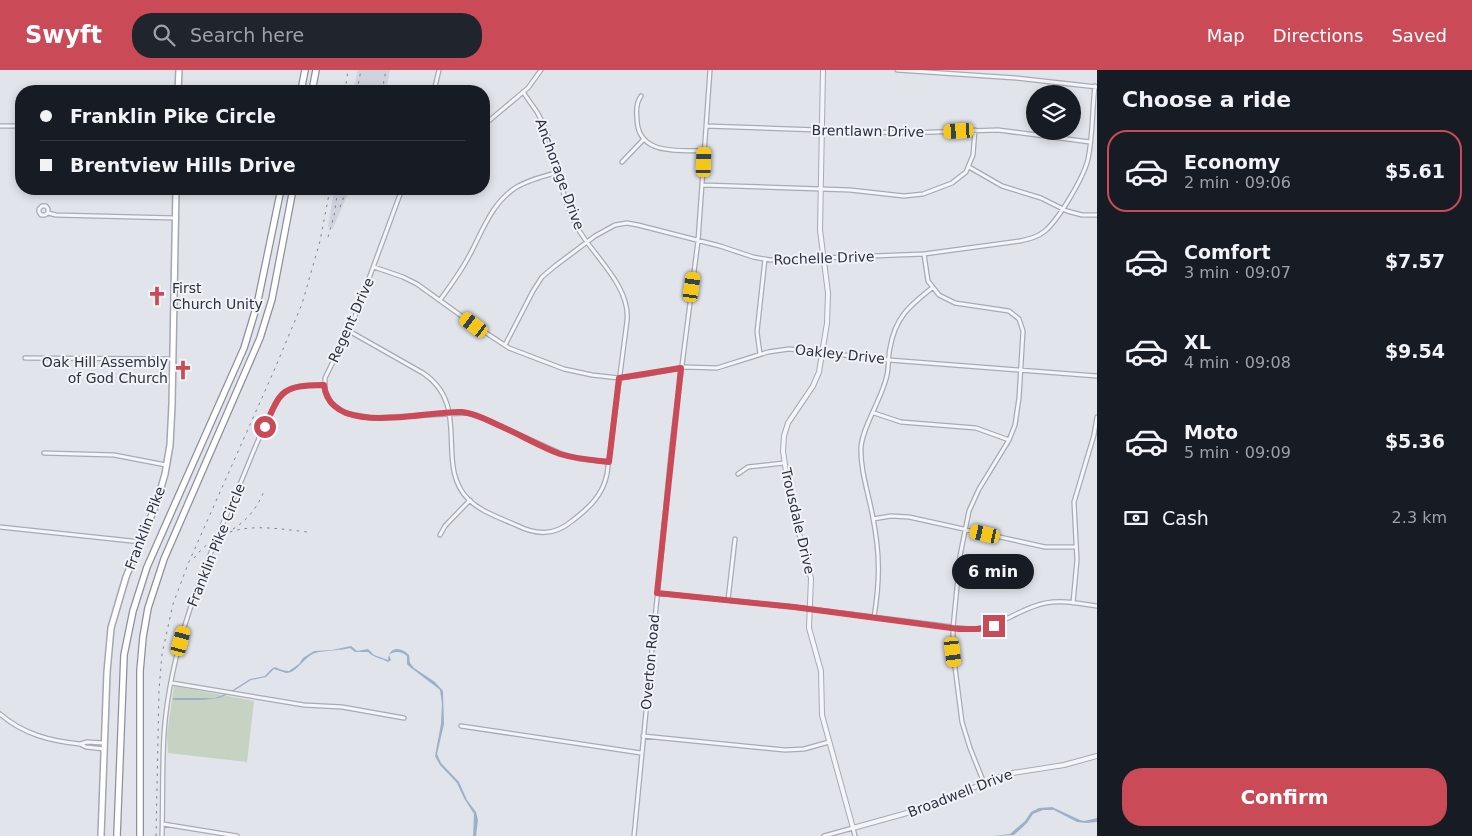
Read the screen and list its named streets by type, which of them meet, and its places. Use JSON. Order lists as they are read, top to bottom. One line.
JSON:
{"streets":{"main road":["Franklin Pike"],"street":["Brentlawn Drive","Anchorage Drive","Rochelle Drive","Regent Drive","Oakley Drive","Trousdale Drive","Franklin Pike Circle","Overton Road","Broadwell Drive"]},"crossings":[["Brentlawn Drive","Rochelle Drive"],["Brentlawn Drive","Trousdale Drive"],["Brentlawn Drive","Overton Road"],["Anchorage Drive","Rochelle Drive"],["Anchorage Drive","Regent Drive"],["Anchorage Drive","Oakley Drive"],["Rochelle Drive","Oakley Drive"],["Rochelle Drive","Trousdale Drive"],["Rochelle Drive","Overton Road"],["Regent Drive","Oakley Drive"],["Regent Drive","Franklin Pike Circle"],["Oakley Drive","Trousdale Drive"],["Oakley Drive","Overton Road"],["Trousdale Drive","Broadwell Drive"]],"places":{"church":["First Church Unity","Oak Hill Assembly of God Church"]},"page":{"header":"Swyft","search":"Search here","nav":["Map","Directions","Saved"],"heading":"Choose a ride","banner":["Franklin Pike Circle","Brentview Hills Drive"],"list":[{"name":"Economy","note":"2 min · 09:06","value":"$5.61"},{"name":"Comfort","note":"3 min · 09:07","value":"$7.57"},{"name":"XL","note":"4 min · 09:08","value":"$9.54"},{"name":"Moto","note":"5 min · 09:09","value":"$5.36"}],"pay":["Cash","2.3 km"],"bubble":"6 min","buttons":"Confirm"}}
